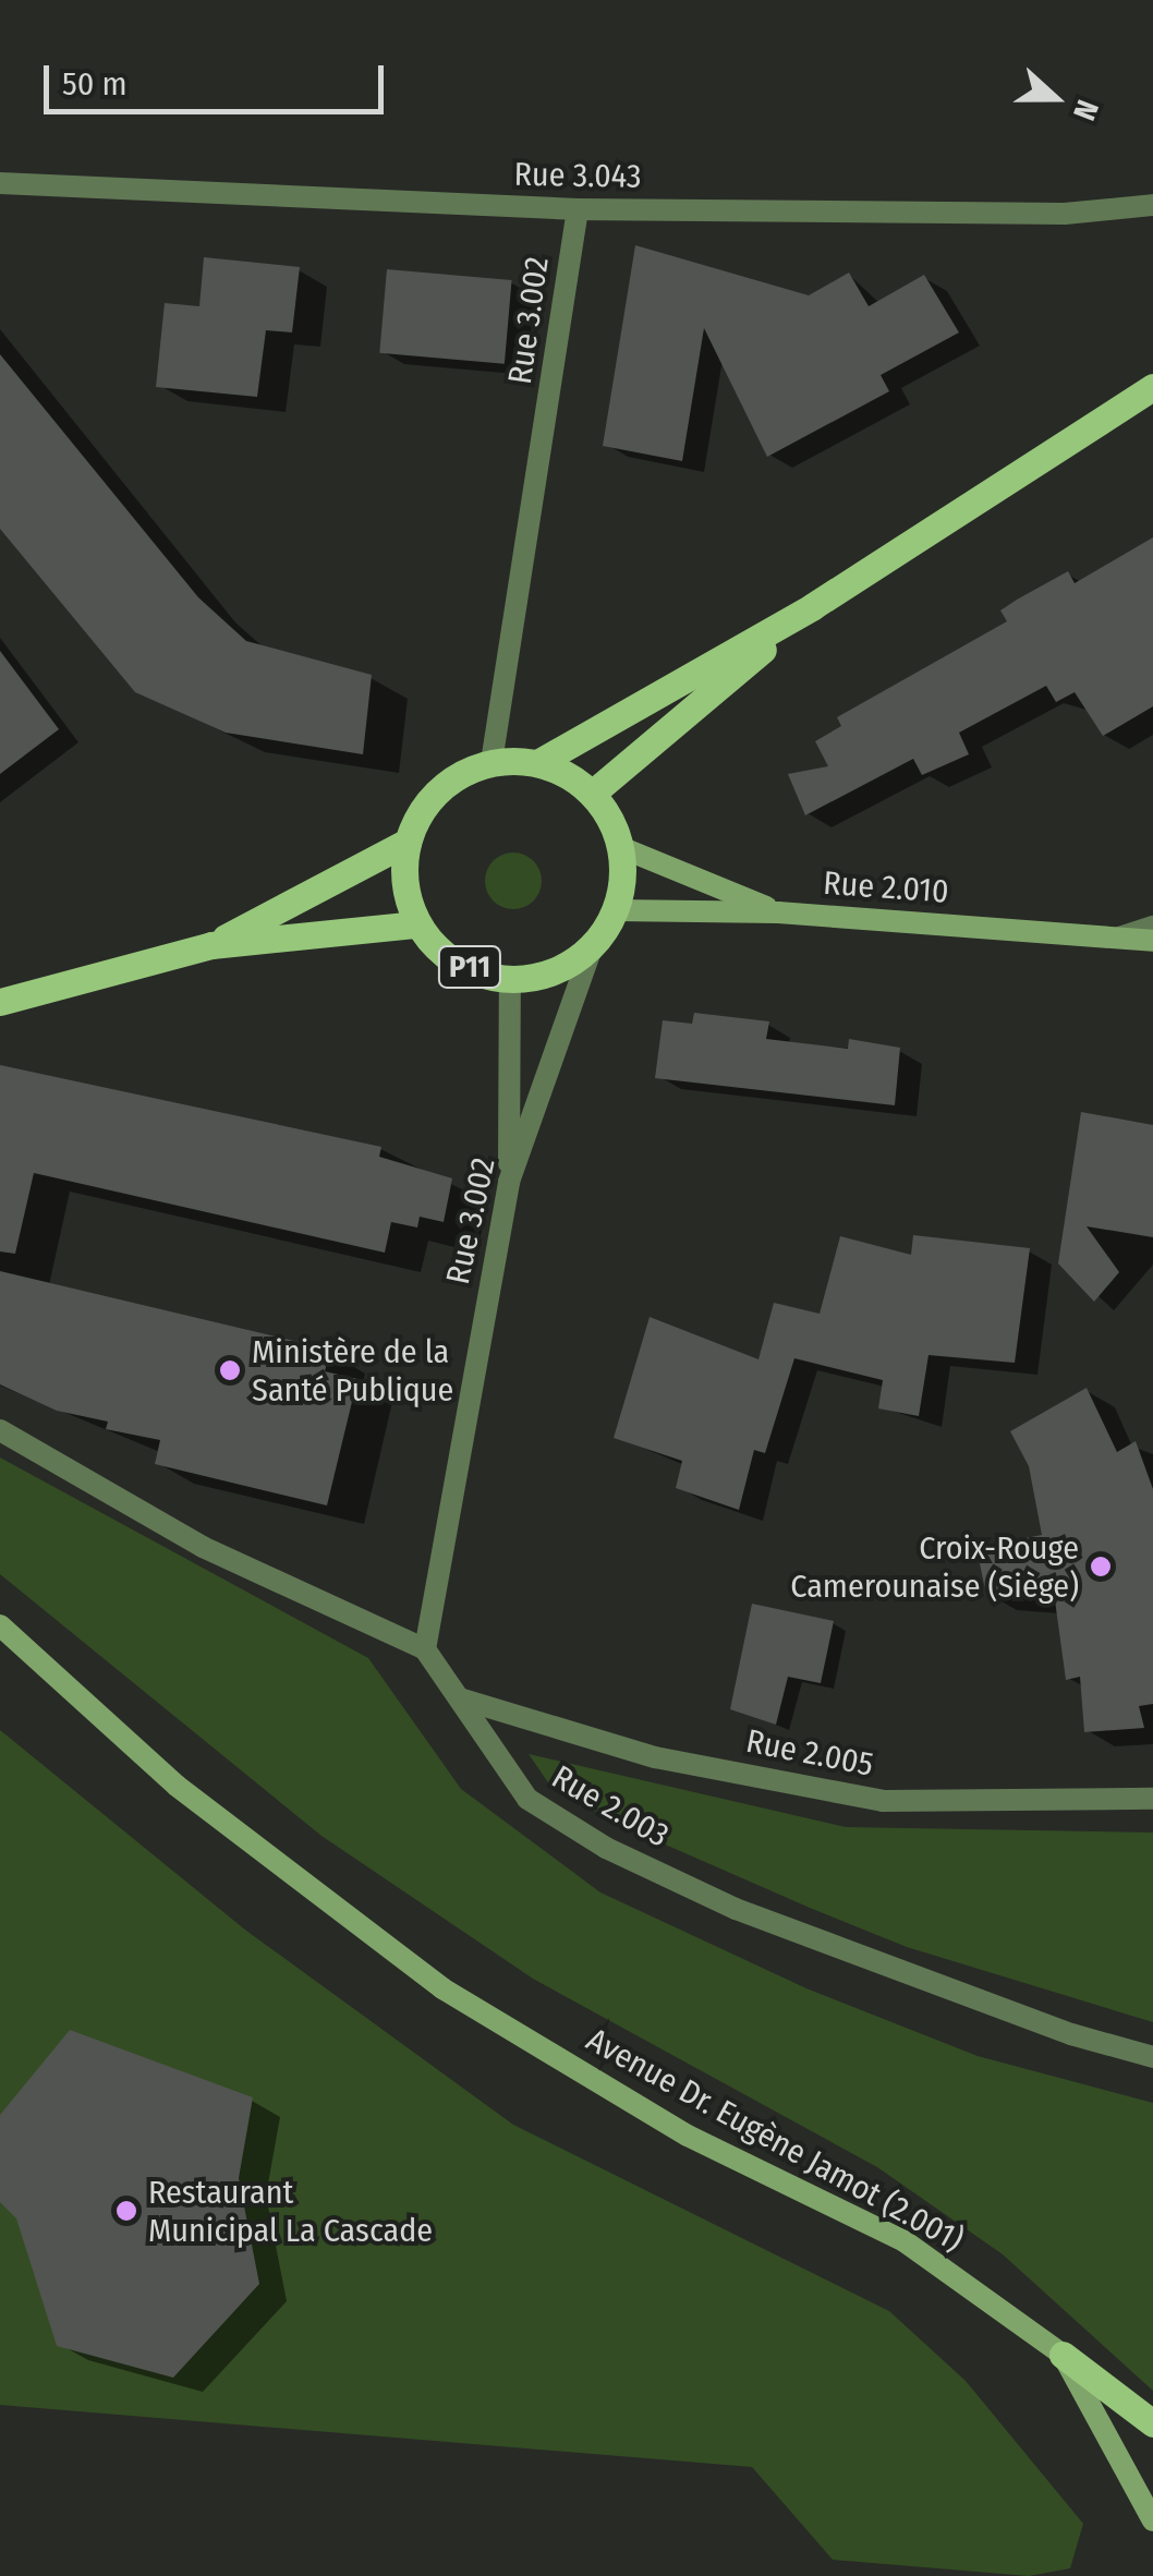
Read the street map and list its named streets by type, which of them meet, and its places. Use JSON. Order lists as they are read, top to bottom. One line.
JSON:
{"streets":{"main road":["Rue 2.010","P11","Avenue Dr. Eugène Jamot (2.001)"],"street":["Rue 3.043","Rue 3.002","Rue 2.005","Rue 2.003"]},"crossings":[["Rue 3.043","Rue 3.002"],["Rue 3.002","Rue 2.010"],["Rue 3.002","P11"],["Rue 3.002","Rue 2.003"],["Rue 2.010","P11"],["Rue 2.005","Rue 2.003"]],"places":["Ministère de la Santé Publique","Croix-Rouge Camerounaise (Siège)","Restaurant Municipal La Cascade"],"scale_bar":"50 m","north":"right"}
